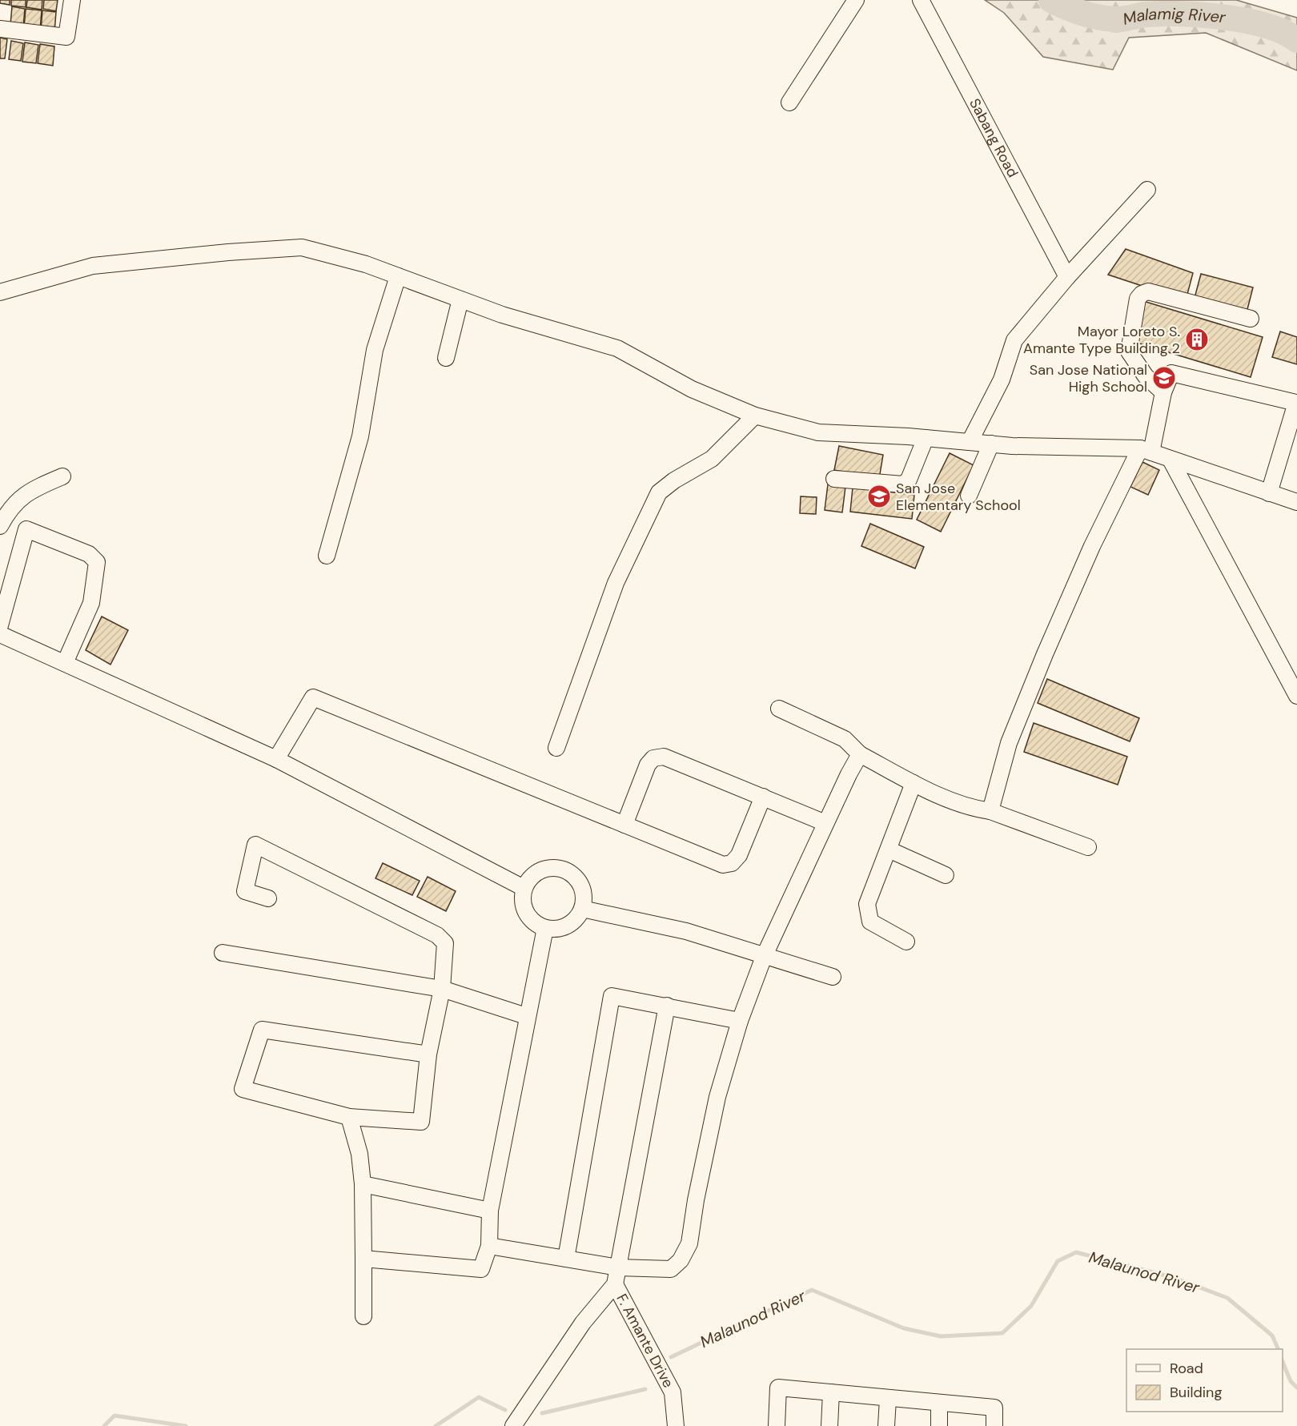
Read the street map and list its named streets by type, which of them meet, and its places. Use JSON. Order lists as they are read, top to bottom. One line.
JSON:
{"streets":{"street":["Sabang Road","F. Amante Drive"]},"water":["Malamig River","Malaunod River"],"places":{"building":["Mayor Loreto S. Amante Type Building 2"],"school or university":["San Jose National High School","San Jose Elementary School"]},"legend":["Road","Building"]}
